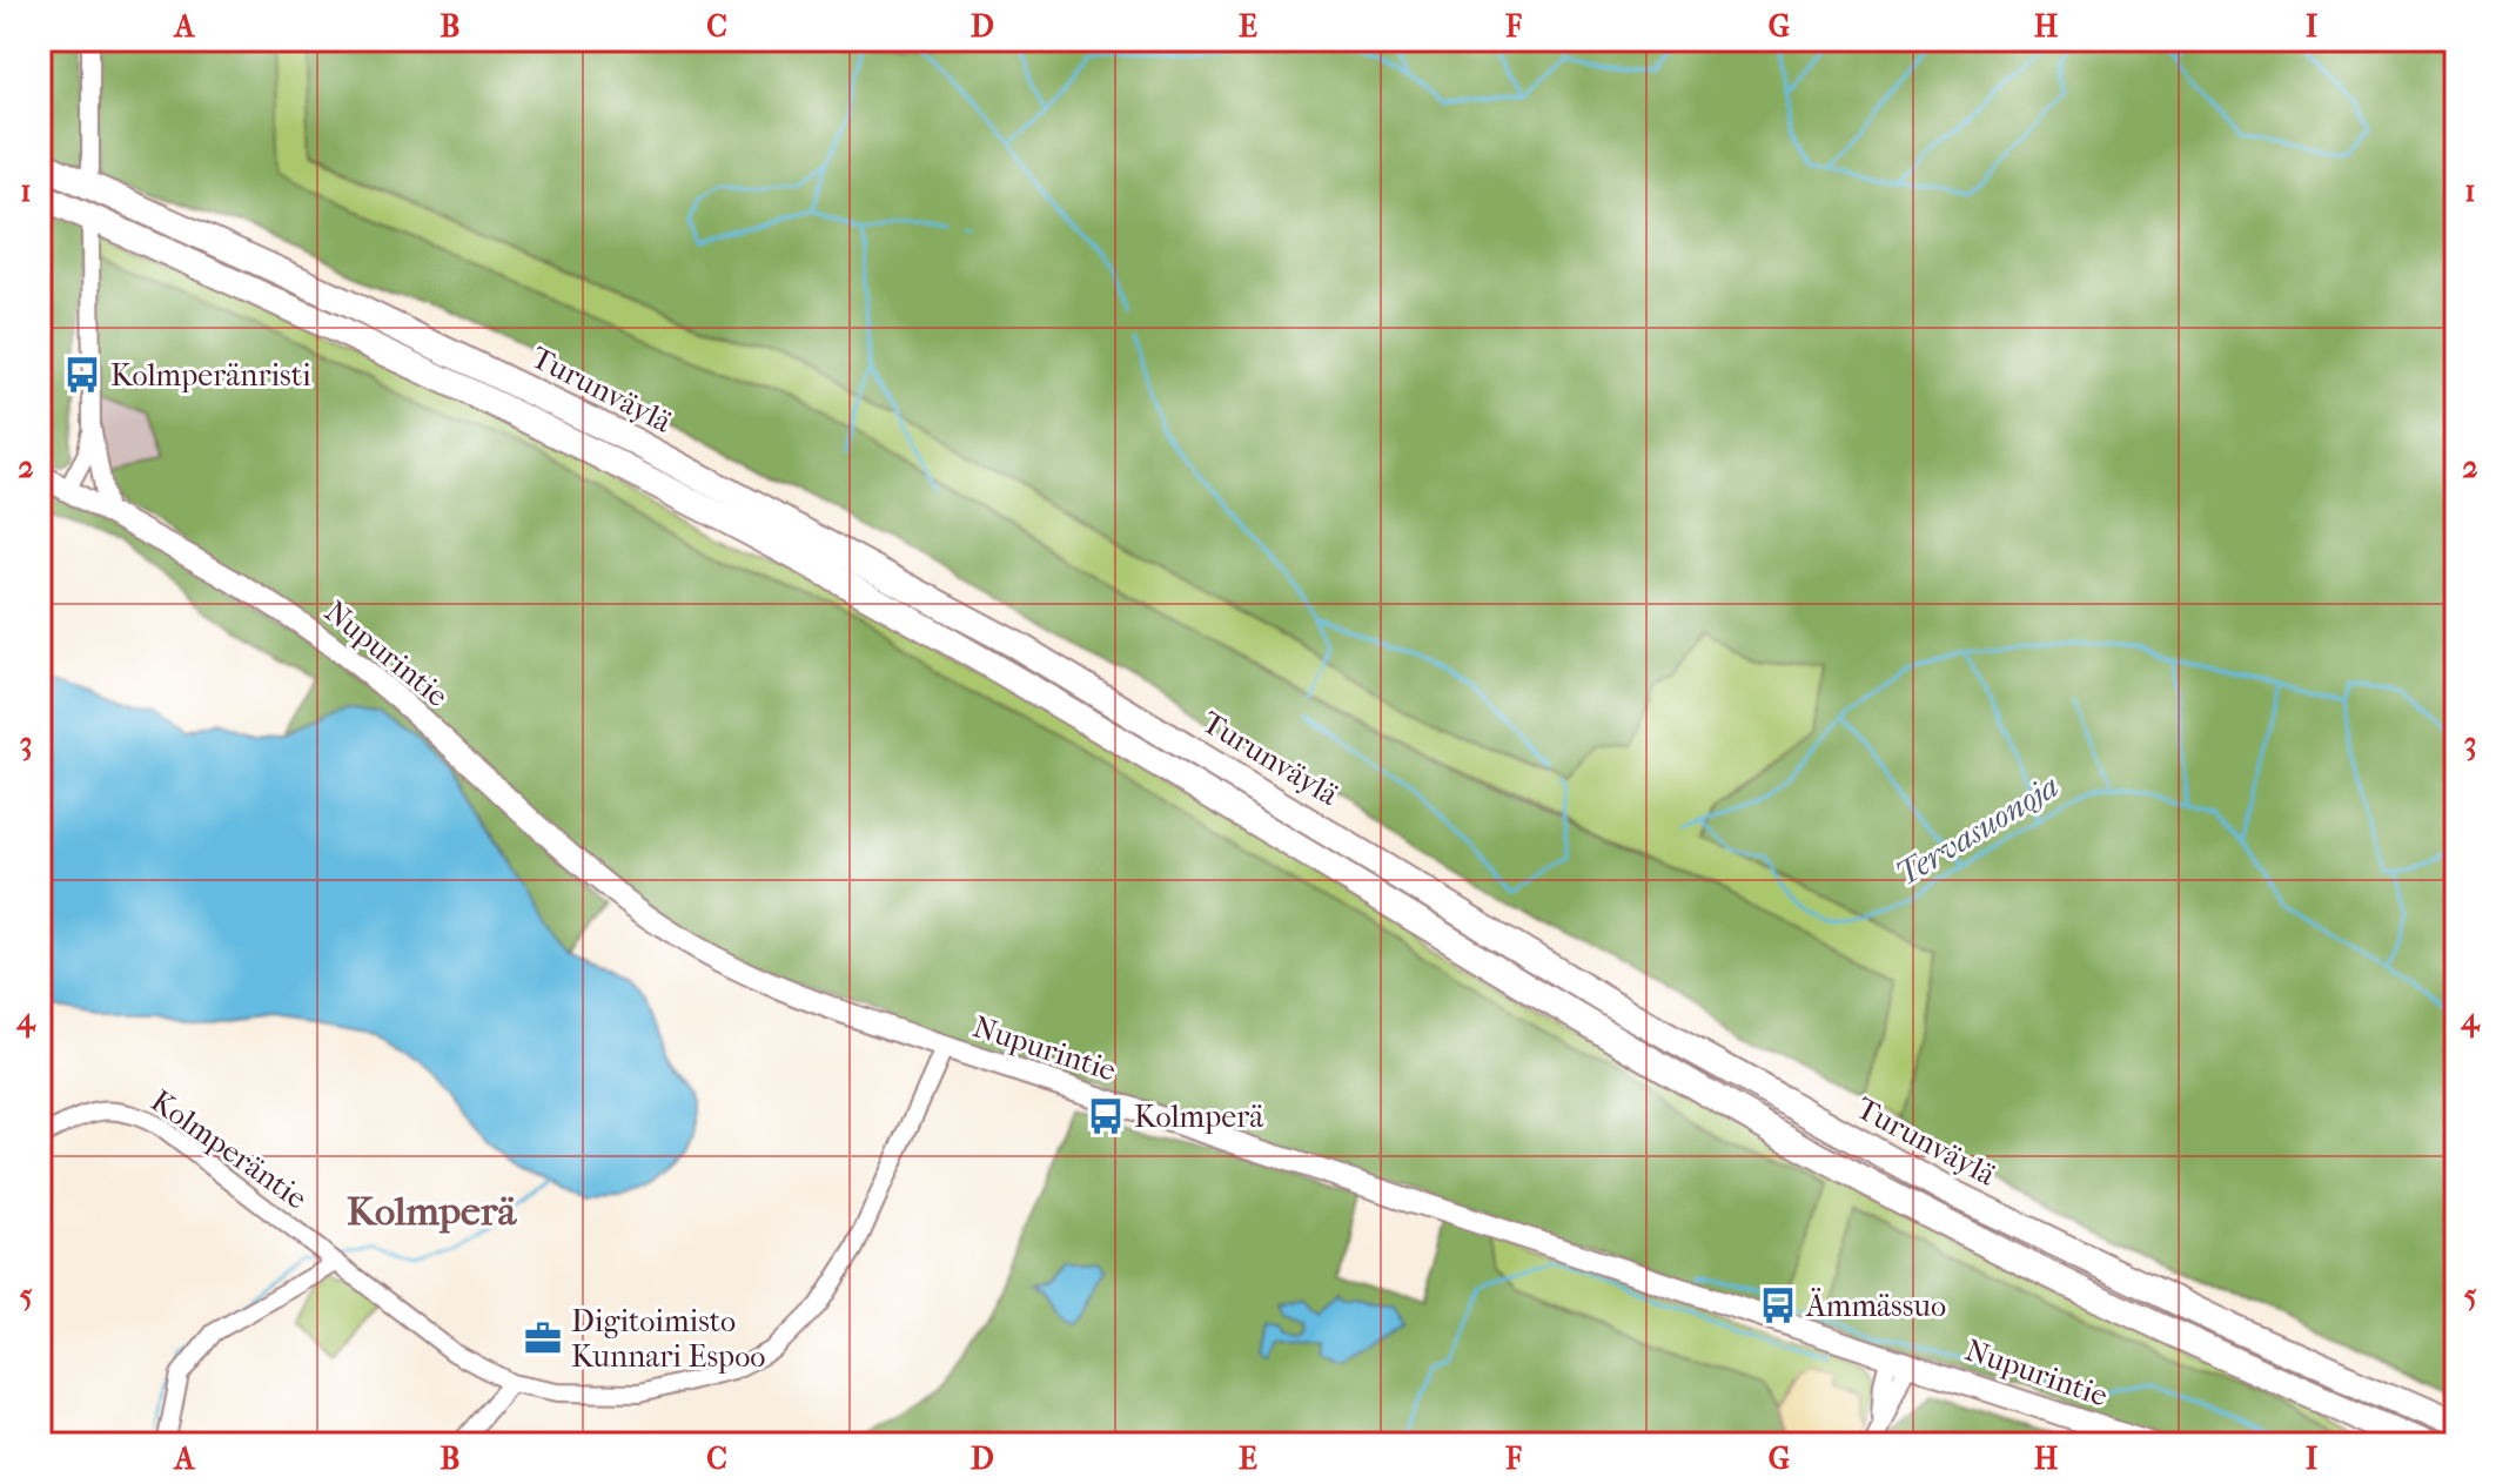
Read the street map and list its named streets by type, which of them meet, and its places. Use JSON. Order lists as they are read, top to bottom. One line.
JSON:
{"streets":{"highway":["Turunväylä"],"main road":["Nupurintie"],"street":["Kolmperäntie"]},"crossings":[["Nupurintie","Kolmperäntie"]],"districts":["Kolmperä"],"water":["Tervasuonoja"],"places":{"bus stop":["Kolmperänristi","Kolmperä","Ämmässuo"],"office":["Digitoimisto Kunnari Espoo"]},"grid":{"columns":["A","B","C","D","E","F","G","H","I"],"rows":["1","2","3","4","5"]}}
